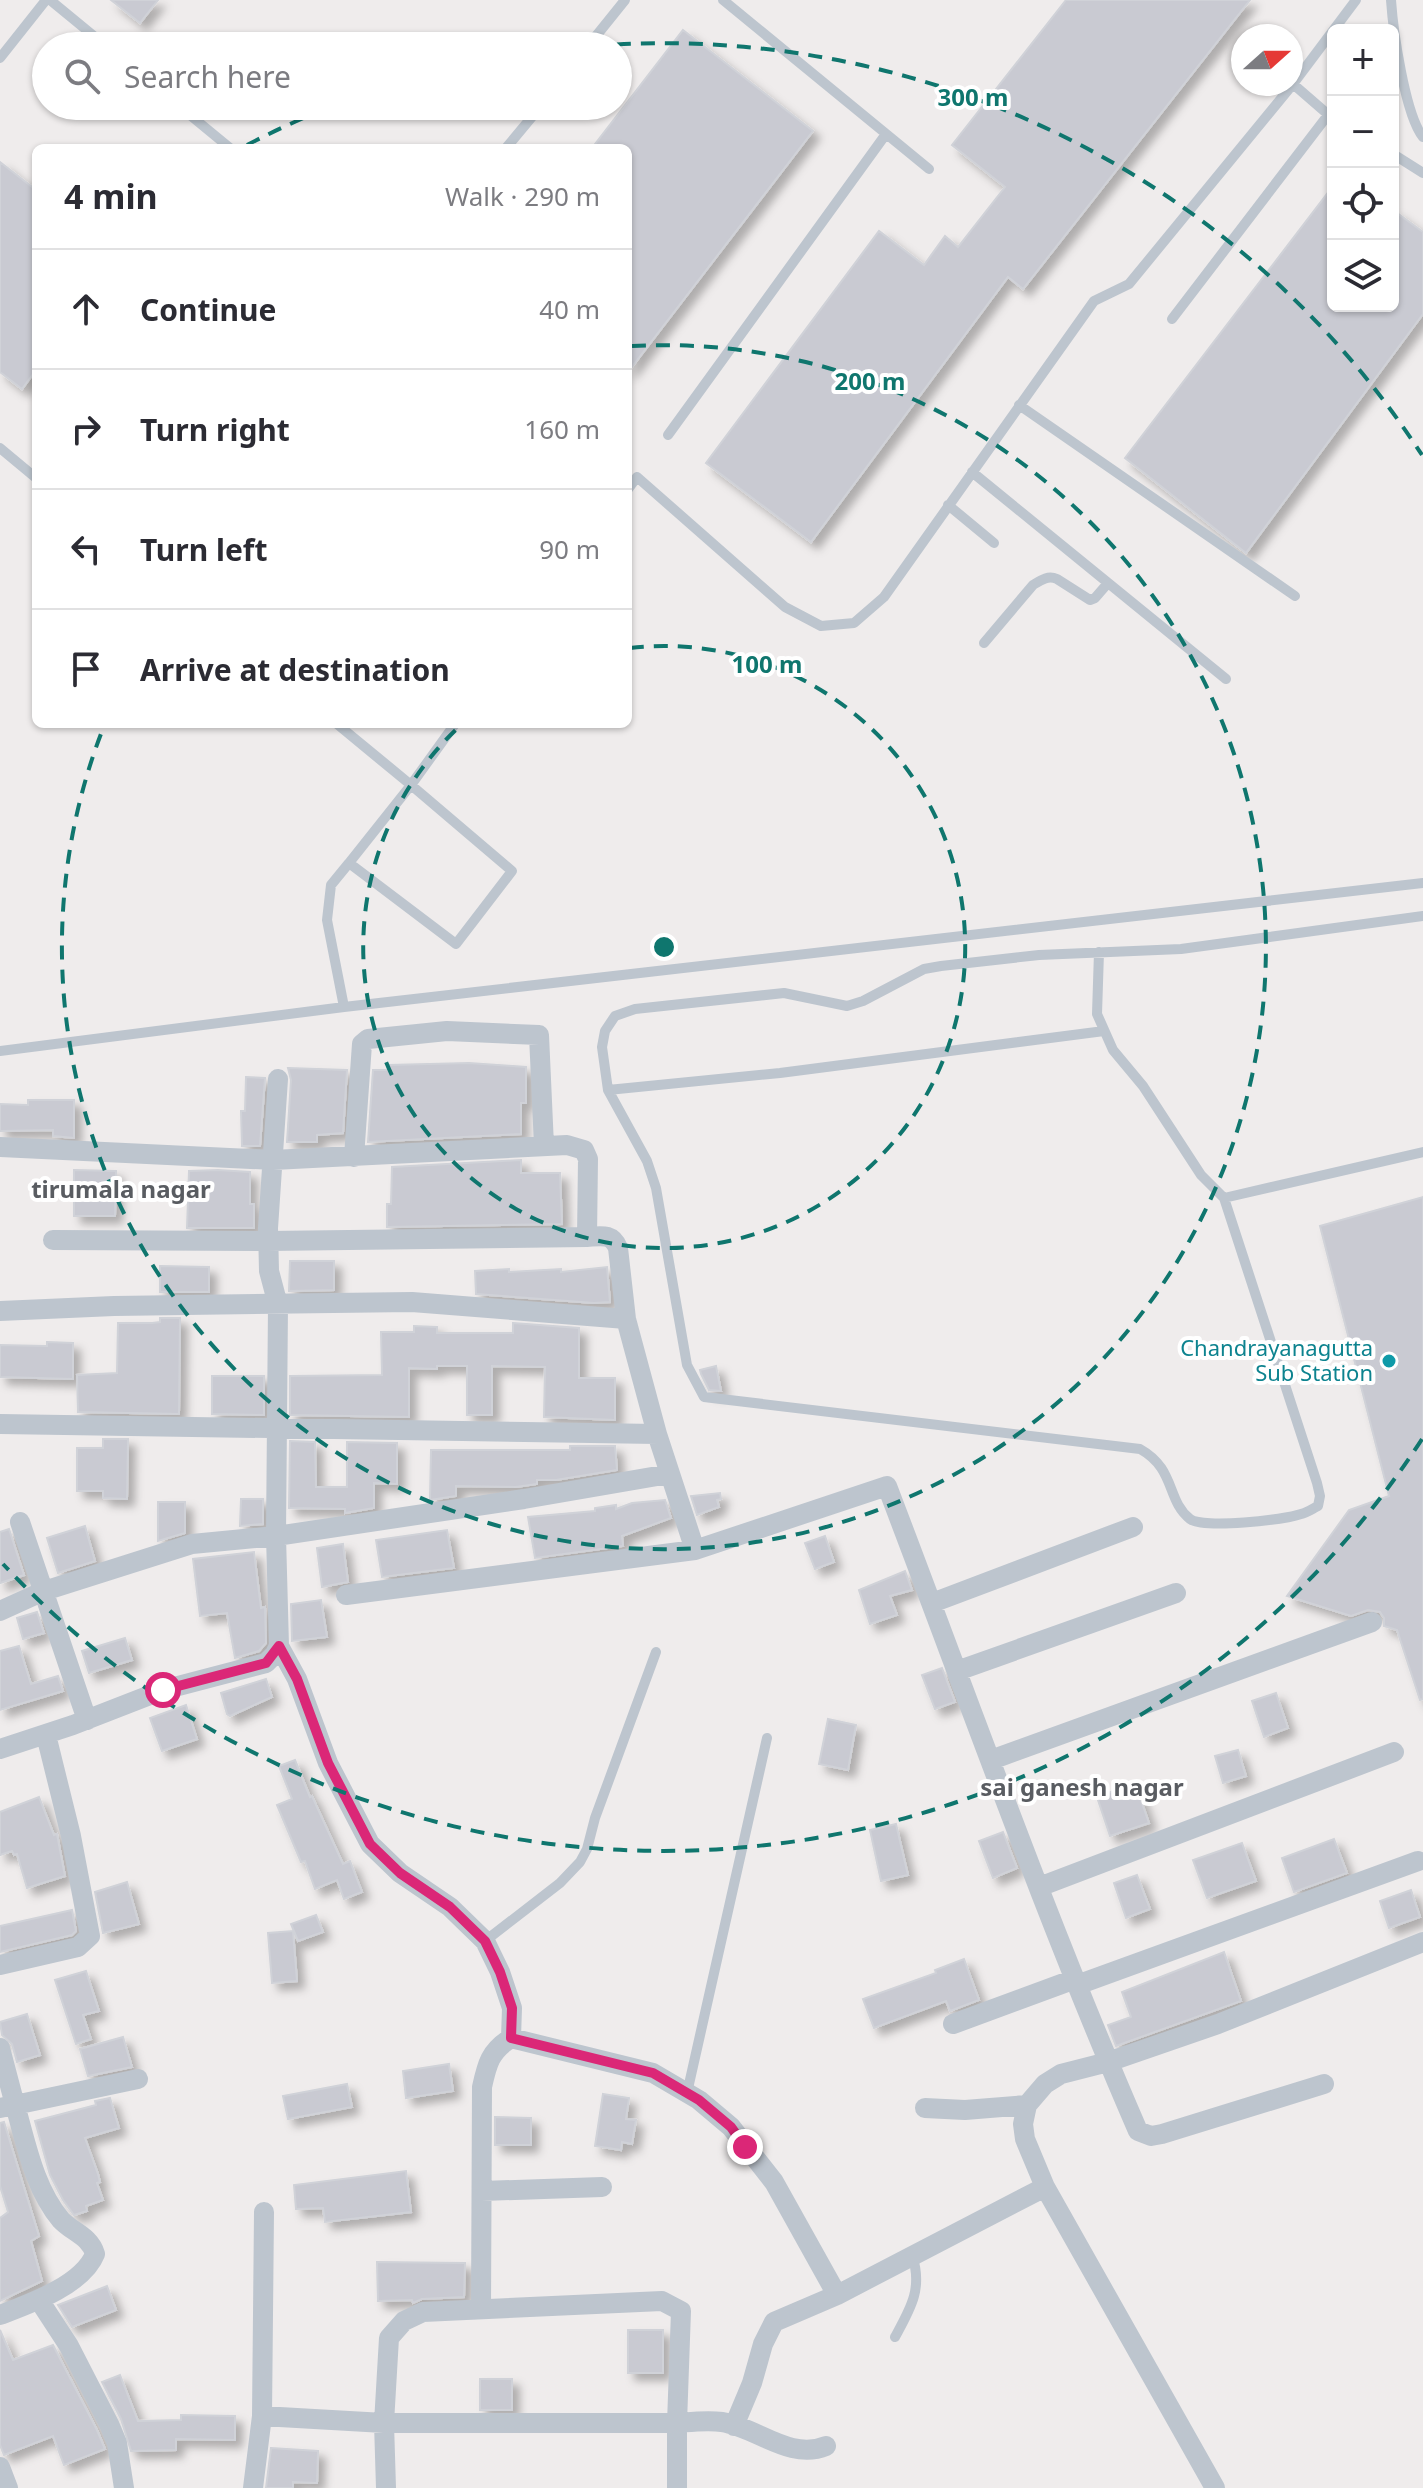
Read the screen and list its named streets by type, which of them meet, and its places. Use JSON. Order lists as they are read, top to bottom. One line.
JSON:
{"districts":["tirumala nagar","sai ganesh nagar"],"places":["Chandrayanagutta Sub Station"],"north":"right","page":{"map_buttons":["+","−"],"search":"Search here","heading":["4 min","Walk · 290 m"],"list":[["Continue","40 m"],["Turn right","160 m"],["Turn left","90 m"],"Arrive at destination"]},"rings":["300 m","200 m","100 m"]}
